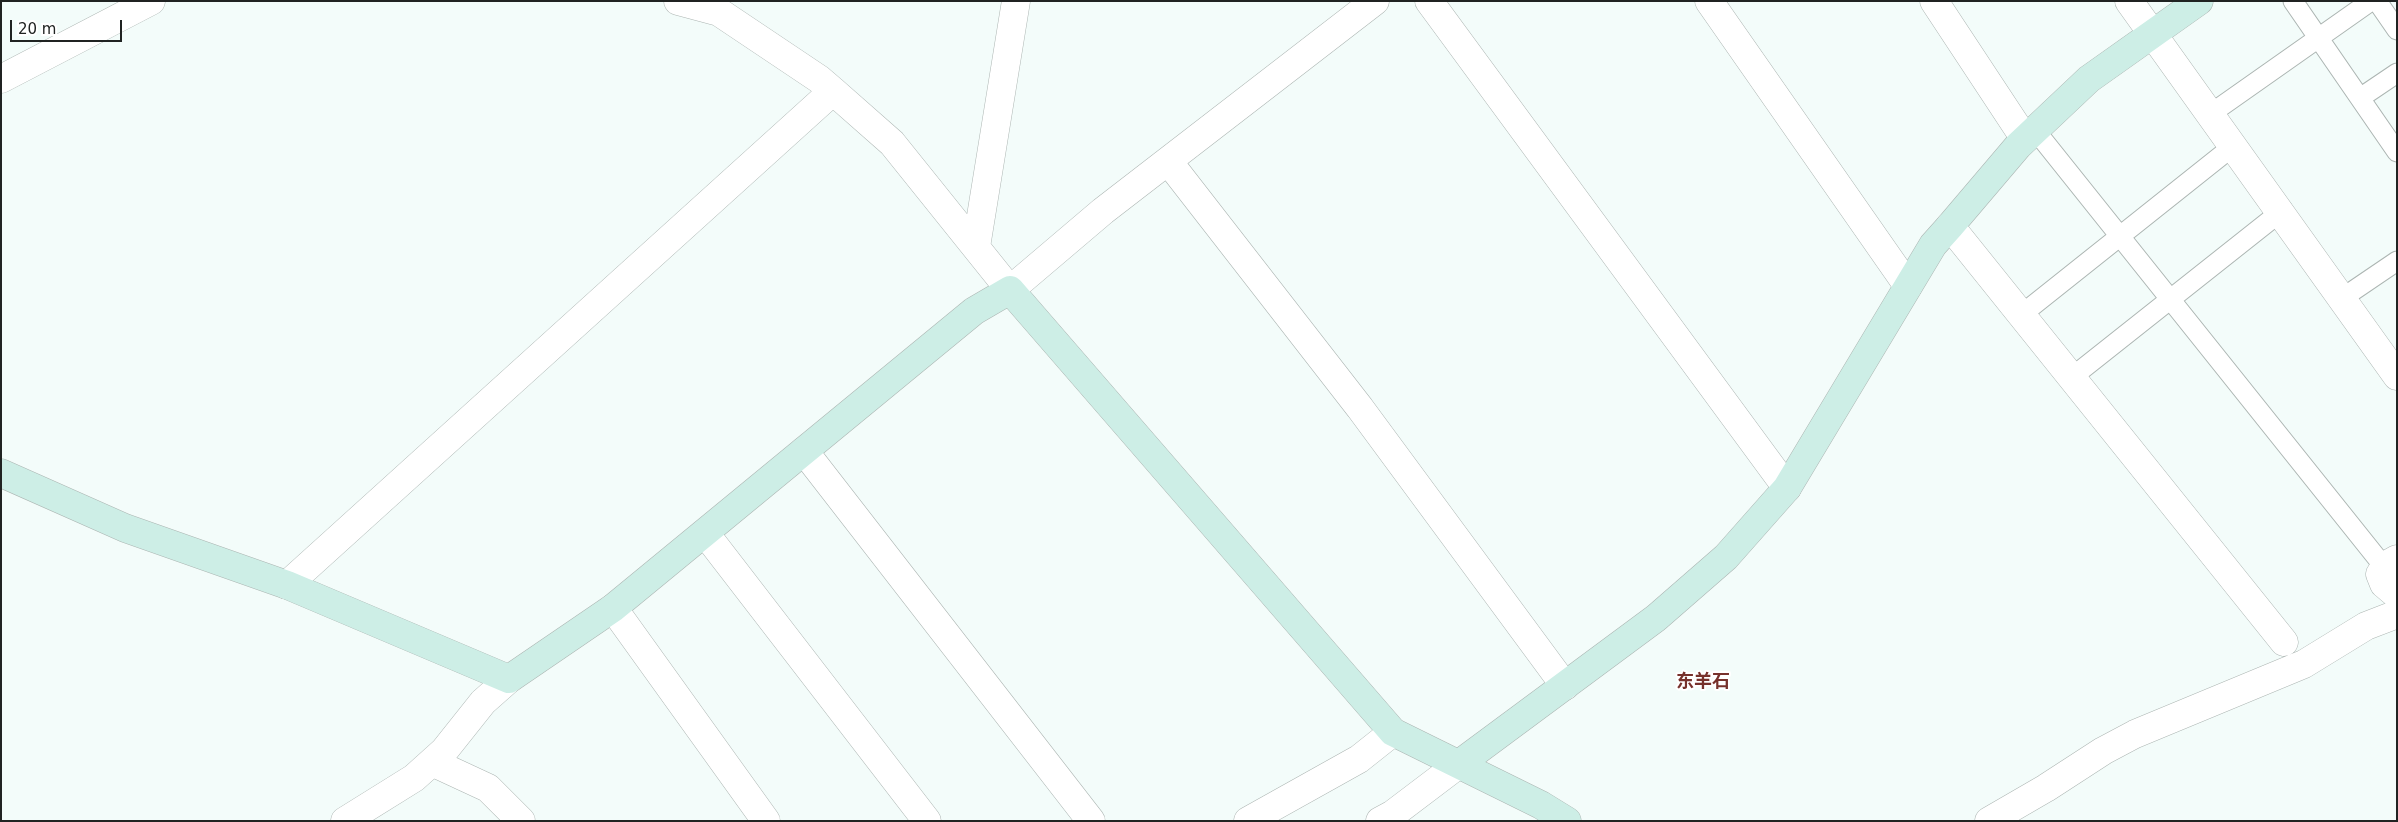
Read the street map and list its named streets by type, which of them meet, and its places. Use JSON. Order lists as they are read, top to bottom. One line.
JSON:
{"districts":["东羊石"],"scale_bar":"20 m"}
